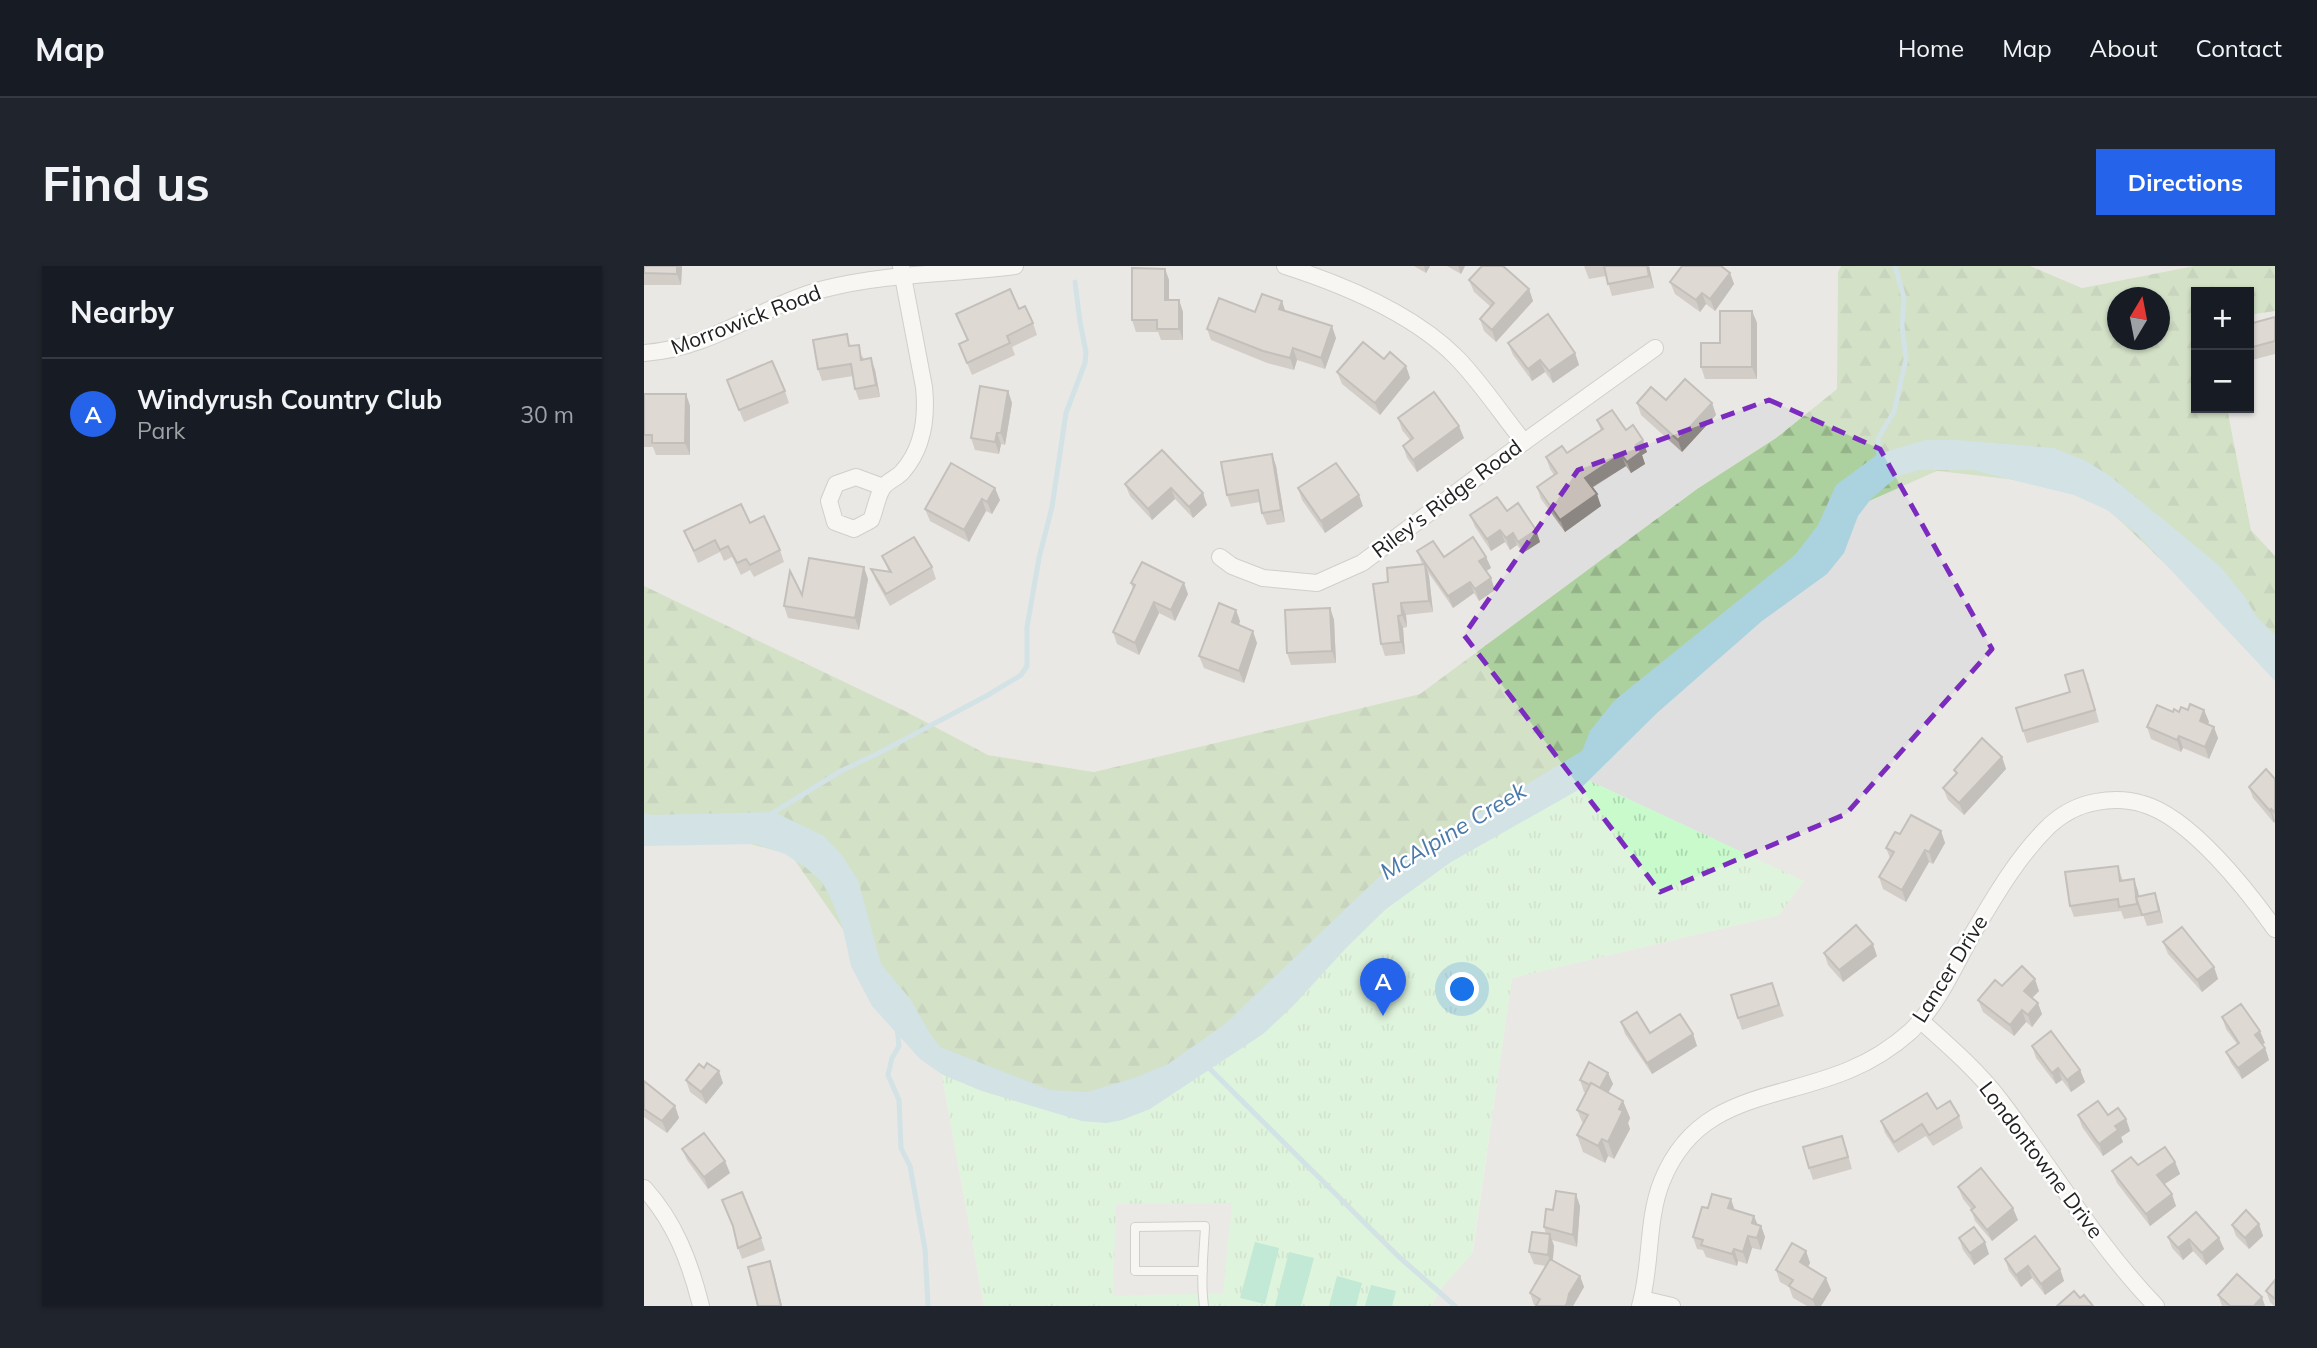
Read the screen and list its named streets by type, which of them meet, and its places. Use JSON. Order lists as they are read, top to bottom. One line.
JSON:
{"streets":{"street":["Morrowick Road","Riley's Ridge Road","Lancer Drive","Londontowne Drive"]},"crossings":[["Lancer Drive","Londontowne Drive"]],"water":["McAlpine Creek"],"north":"top","page":{"header":"Map","nav":["Home","Map","About","Contact"],"buttons":"Directions","title":"Find us","heading":"Nearby","map_buttons":["+","−"],"list":[{"mark":"A","name":"Windyrush Country Club","note":"Park","value":"30 m"}],"pins":"A"}}
